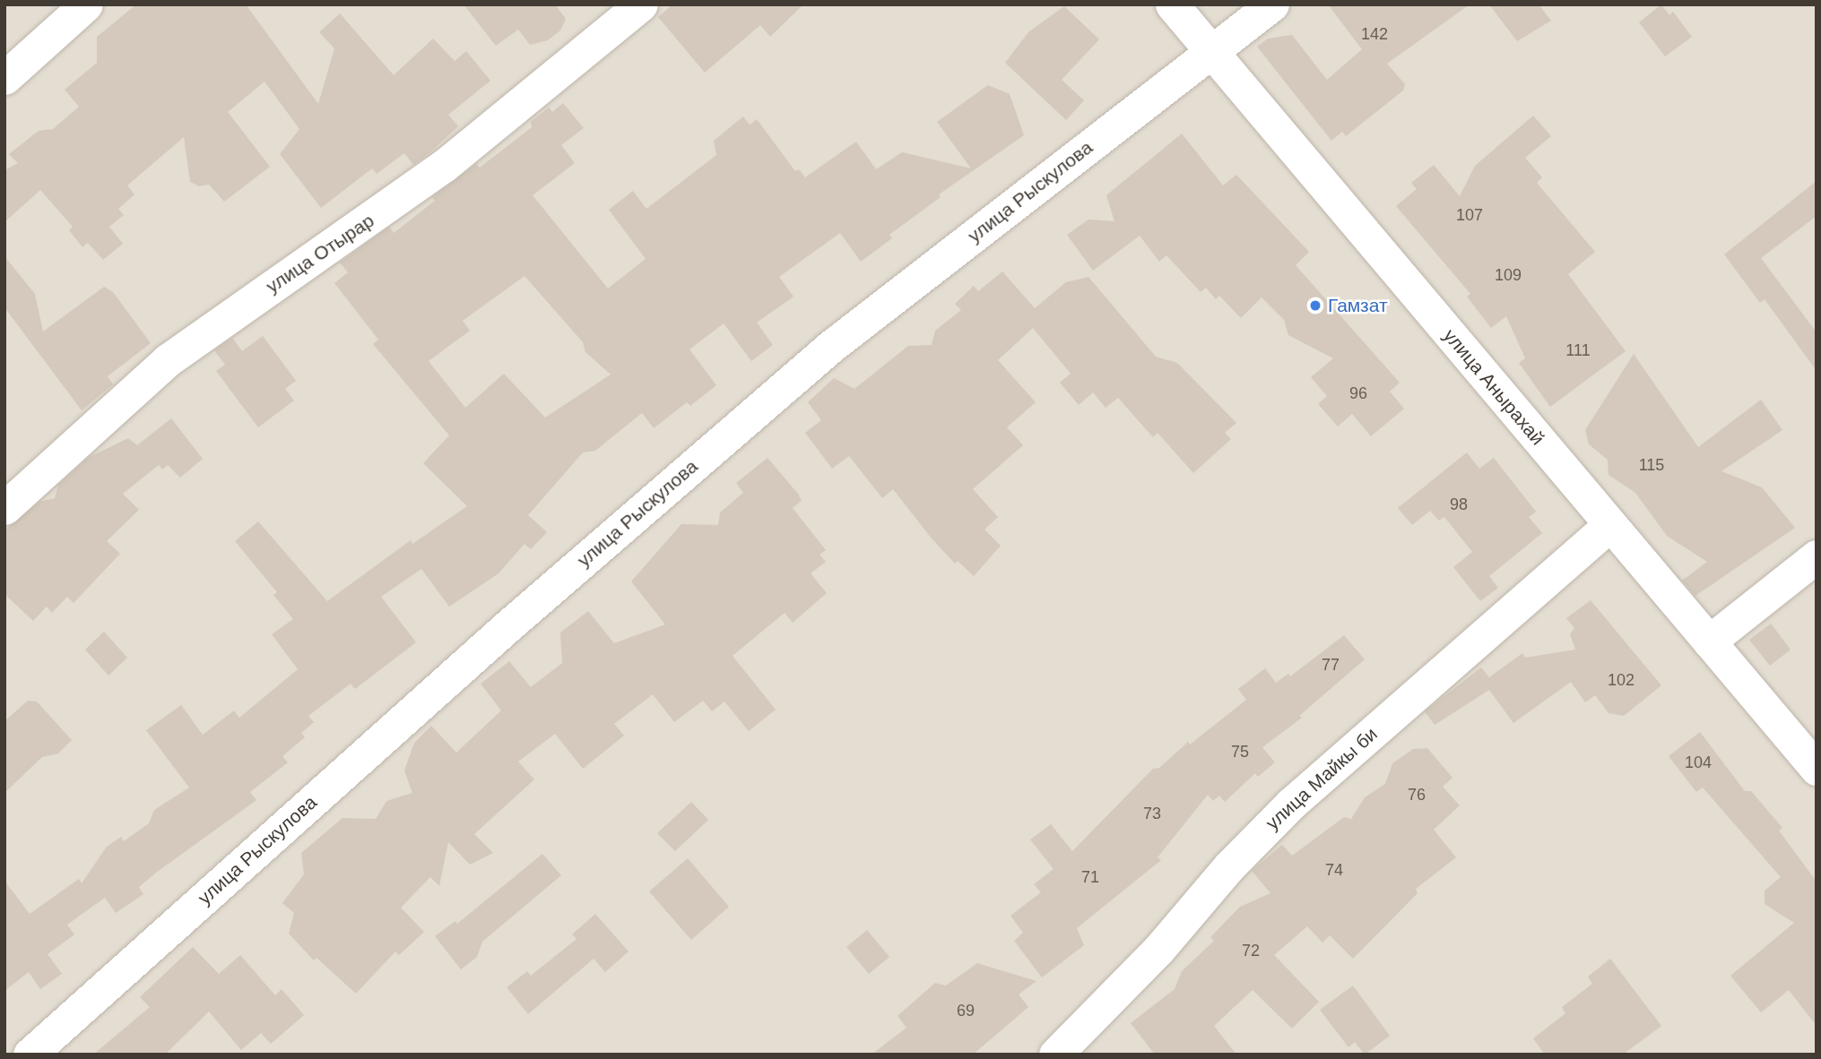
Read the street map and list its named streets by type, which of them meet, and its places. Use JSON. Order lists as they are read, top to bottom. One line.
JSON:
{"streets":{"street":["улица Рыскулова","улица Отырар","улица Анырахай","улица Майкы би"]},"crossings":[["улица Рыскулова","улица Анырахай"],["улица Анырахай","улица Майкы би"]],"places":["Гамзат"],"house_numbers":["142","107","109","111","96","115","98","77","102","75","104","76","73","74","71","72","69"]}
